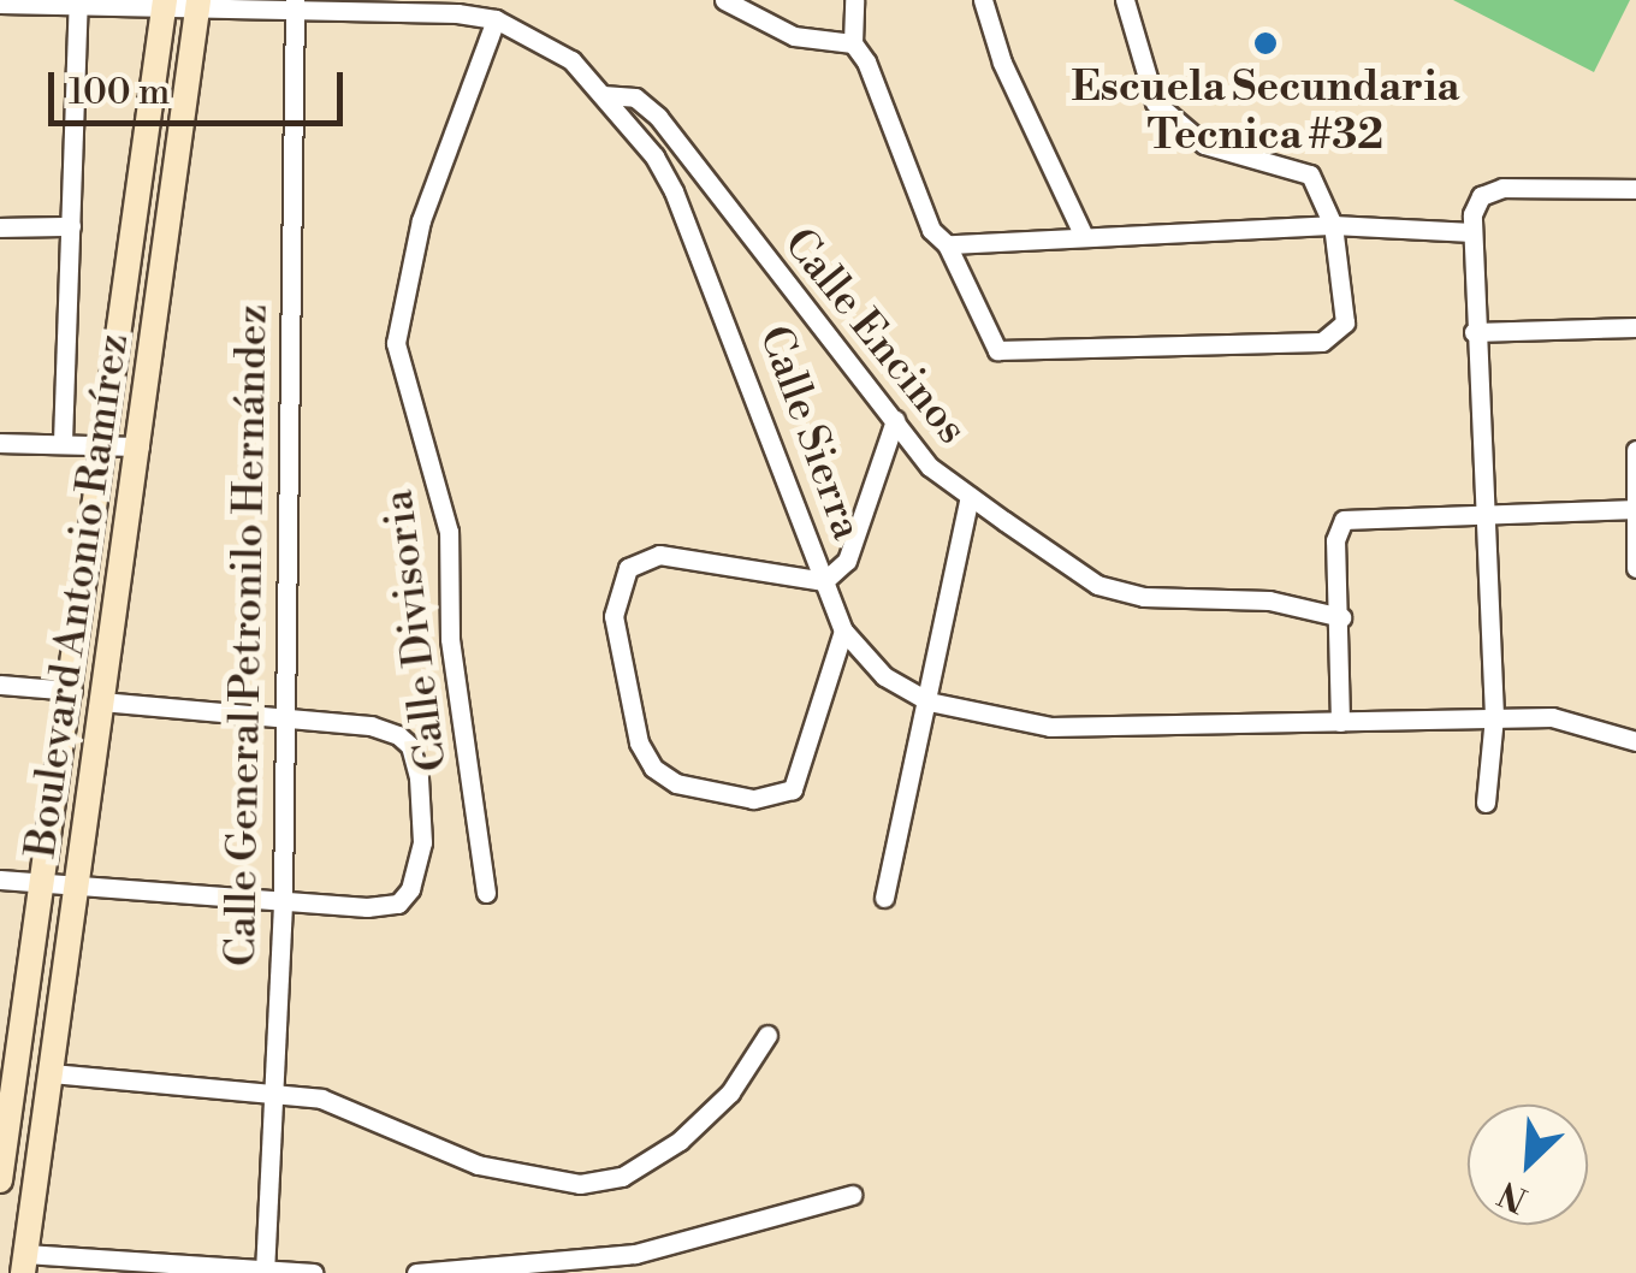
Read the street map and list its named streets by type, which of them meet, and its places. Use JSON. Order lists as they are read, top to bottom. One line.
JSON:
{"streets":{"main road":["Boulevard Antonio Ramírez"],"street":["Calle Encinos","Calle Sierra","Calle Divisoria","Calle General Petronilo Hernández"]},"crossings":[["Calle Encinos","Calle Sierra"],["Calle Sierra","Boulevard Antonio Ramírez"],["Calle Sierra","Calle Divisoria"],["Calle Sierra","Calle General Petronilo Hernández"]],"places":["Escuela Secundaria Tecnica #32"],"scale_bar":"100 m","north":"bottom left"}
